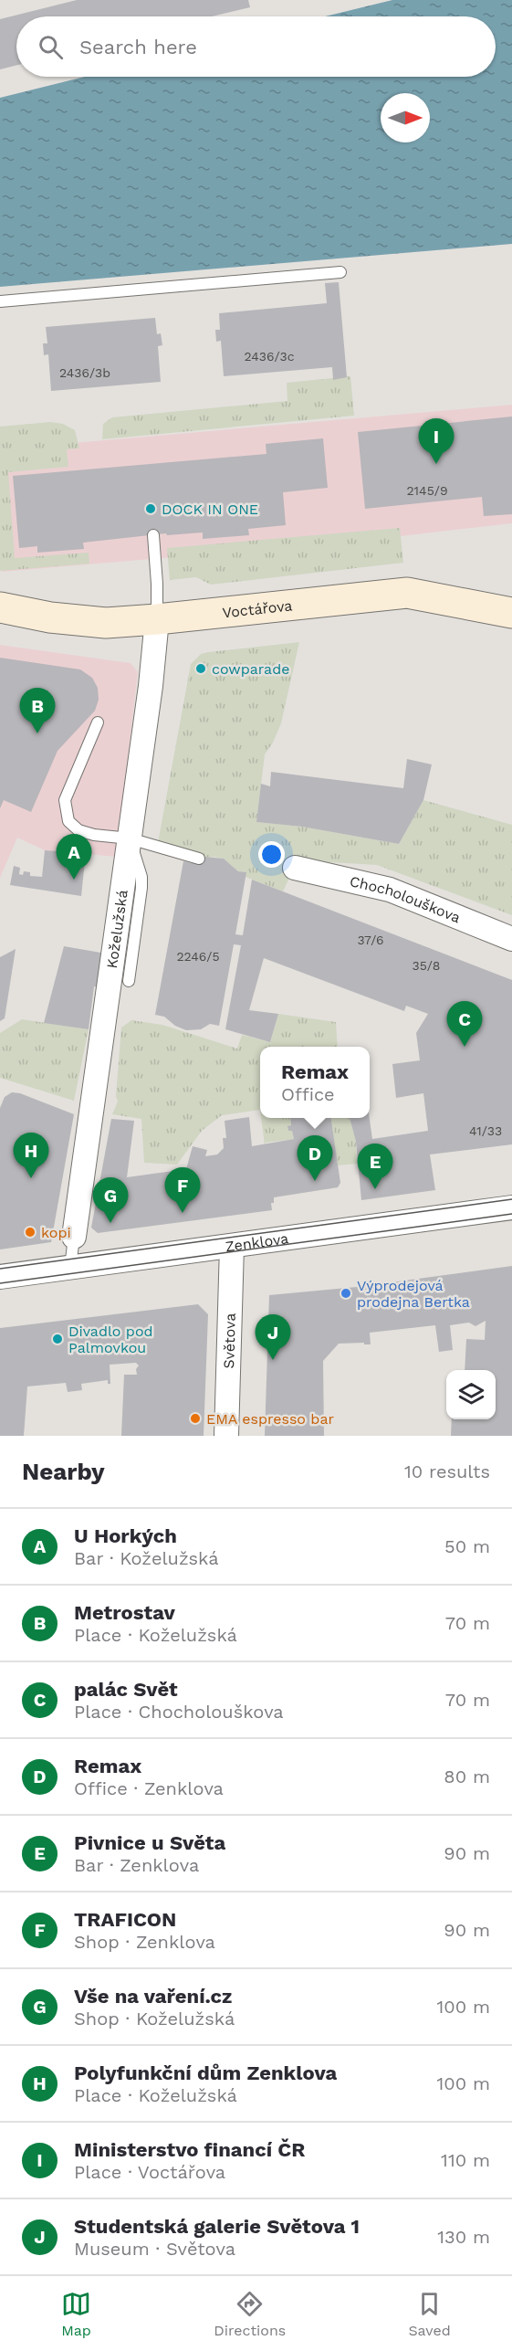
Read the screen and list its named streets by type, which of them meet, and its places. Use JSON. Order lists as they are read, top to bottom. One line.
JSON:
{"streets":{"main road":["Voctářova"],"street":["Chocholouškova","Koželužská","Zenklova","Světova"]},"crossings":[["Voctářova","Koželužská"],["Zenklova","Světova"]],"places":["DOCK IN ONE","cowparade","kopi","Výprodejová prodejna Bertka","Divadlo pod Palmovkou","EMA espresso bar"],"house_numbers":["2436/3c","2436/3b","2145/9","37/6","2246/5","35/8","41/33"],"north":"right","page":{"search":"Search here","pins":["I","B","A","C","H","D","E","F","G","J"],"popup":["Remax","Office"],"heading":["Nearby","10 results"],"list":[{"mark":"A","name":"U Horkých","note":"Bar · Koželužská","value":"50 m"},{"mark":"B","name":"Metrostav","note":"Place · Koželužská","value":"70 m"},{"mark":"C","name":"palác Svět","note":"Place · Chocholouškova","value":"70 m"},{"mark":"D","name":"Remax","note":"Office · Zenklova","value":"80 m"},{"mark":"E","name":"Pivnice u Světa","note":"Bar · Zenklova","value":"90 m"},{"mark":"F","name":"TRAFICON","note":"Shop · Zenklova","value":"90 m"},{"mark":"G","name":"Vše na vaření.cz","note":"Shop · Koželužská","value":"100 m"},{"mark":"H","name":"Polyfunkční dům Zenklova","note":"Place · Koželužská","value":"100 m"},{"mark":"I","name":"Ministerstvo financí ČR","note":"Place · Voctářova","value":"110 m"},{"mark":"J","name":"Studentská galerie Světova 1","note":"Museum · Světova","value":"130 m"}],"nav":["Map","Directions","Saved"]}}
